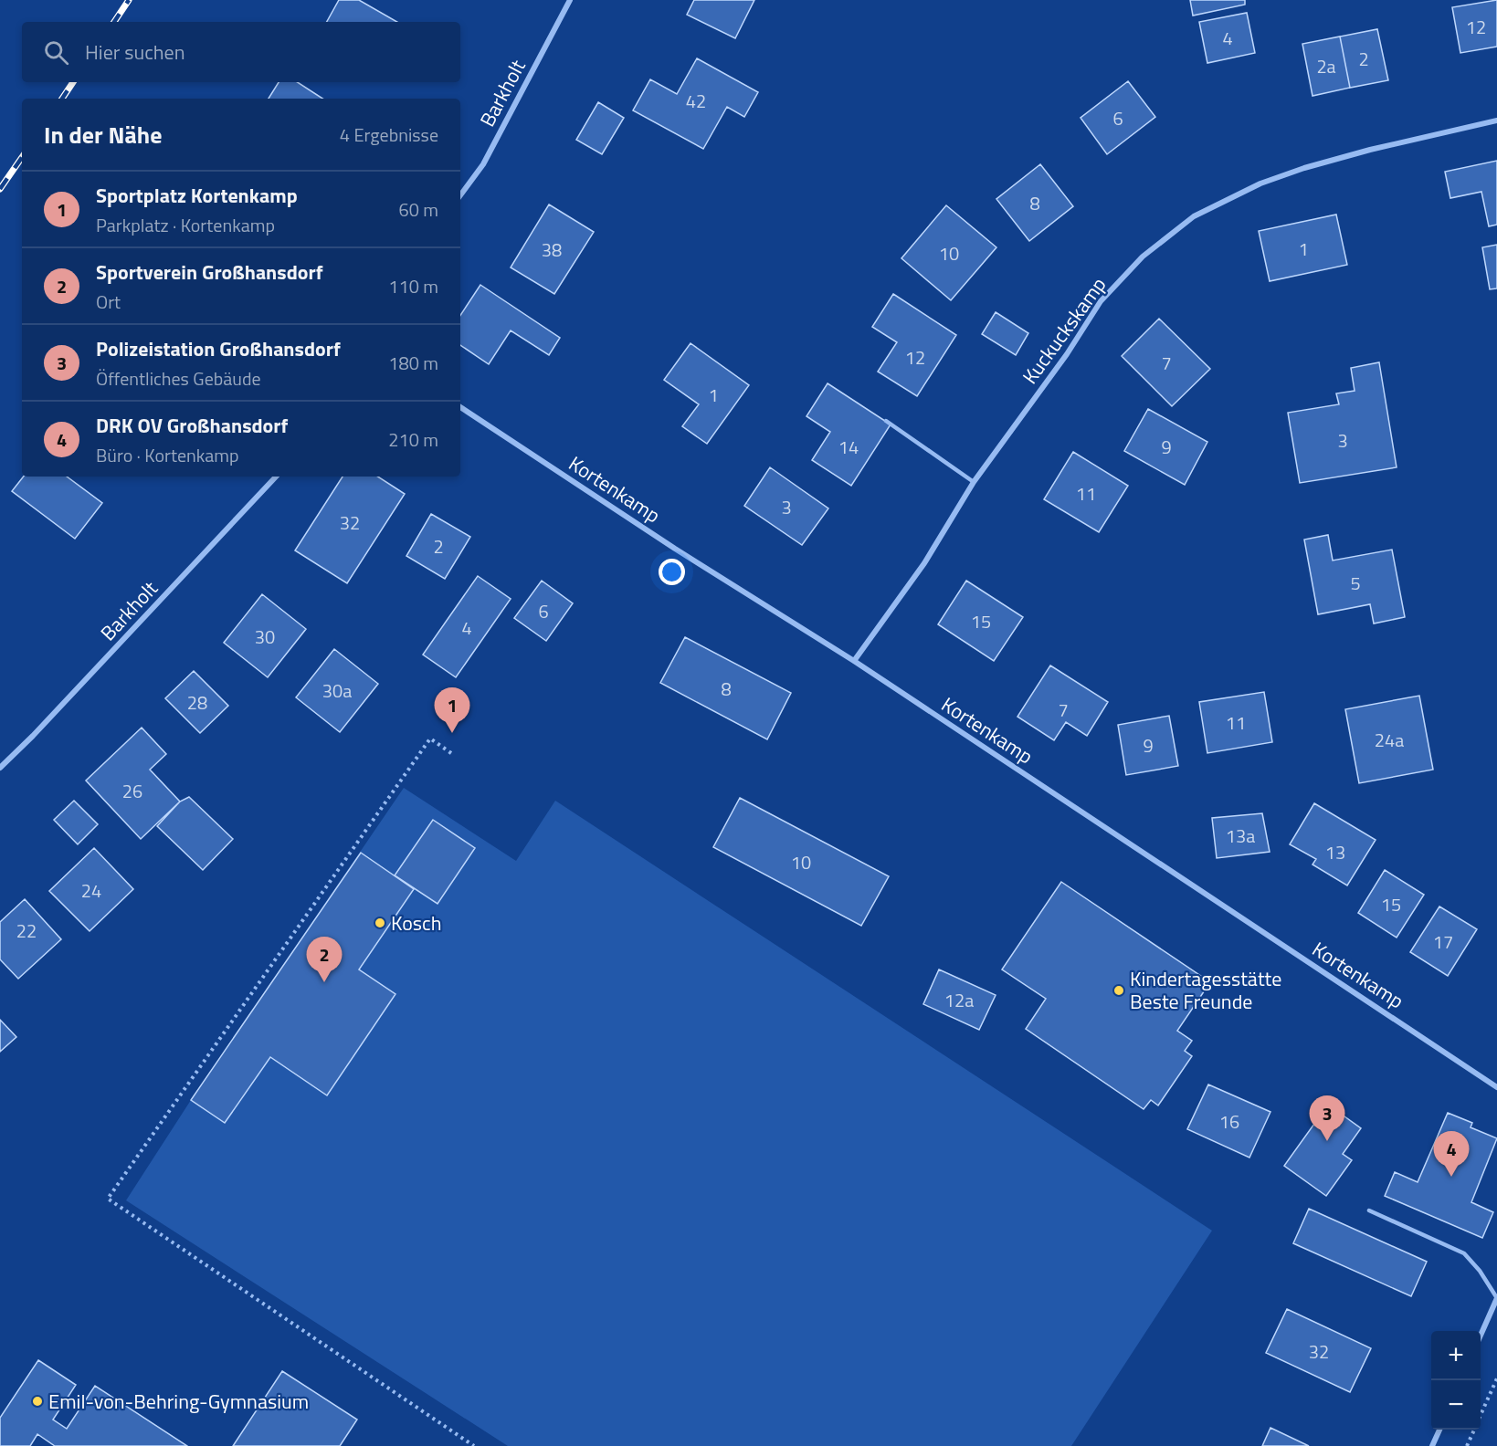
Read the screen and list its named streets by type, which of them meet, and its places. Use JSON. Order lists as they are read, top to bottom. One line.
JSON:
{"streets":{"street":["Barkholt","Kuckuckskamp","Kortenkamp"]},"crossings":[["Kuckuckskamp","Kortenkamp"]],"places":["Kosch","Kindertagesstätte Beste Freunde","Emil-von-Behring-Gymnasium"],"house_numbers":["12","4","2","2a","42","6","8","1","38","10","12","7","1","3","14","9","11","3","32","2","5","6","15","4","30","8","30a","28","7","11","24a","9","26","13a","13","10","24","15","22","17","12a","16","32"],"page":{"search":"Hier suchen","heading":["In der Nähe","4 Ergebnisse"],"list":[{"mark":"1","name":"Sportplatz Kortenkamp","note":"Parkplatz · Kortenkamp","value":"60 m"},{"mark":"2","name":"Sportverein Großhansdorf","note":"Ort","value":"110 m"},{"mark":"3","name":"Polizeistation Großhansdorf","note":"Öffentliches Gebäude","value":"180 m"},{"mark":"4","name":"DRK OV Großhansdorf","note":"Büro · Kortenkamp","value":"210 m"}],"pins":["1","2","3","4"],"map_buttons":["+","−"]}}
